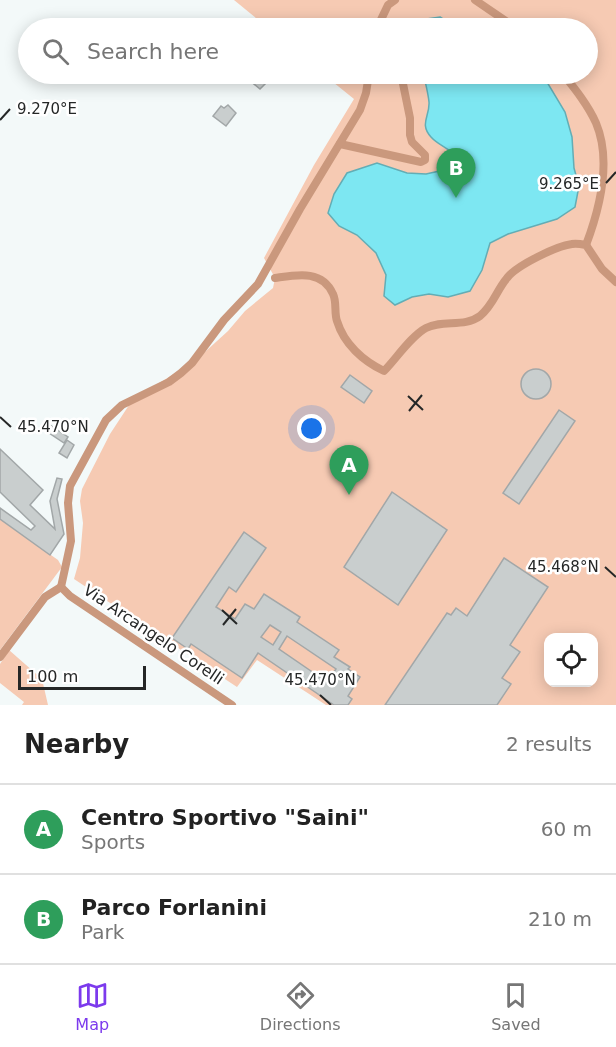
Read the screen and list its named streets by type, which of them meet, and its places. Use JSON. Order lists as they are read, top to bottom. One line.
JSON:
{"streets":{"street":["Via Arcangelo Corelli"]},"scale_bar":"100 m","page":{"search":"Search here","pins":["B","A"],"scale":"100 m","heading":["Nearby","2 results"],"list":[{"mark":"A","name":"Centro Sportivo \"Saini\"","note":"Sports","value":"60 m"},{"mark":"B","name":"Parco Forlanini","note":"Park","value":"210 m"}],"nav":["Map","Directions","Saved"]},"coordinates":["9.270°E","9.265°E","45.470°N","45.468°N"]}
